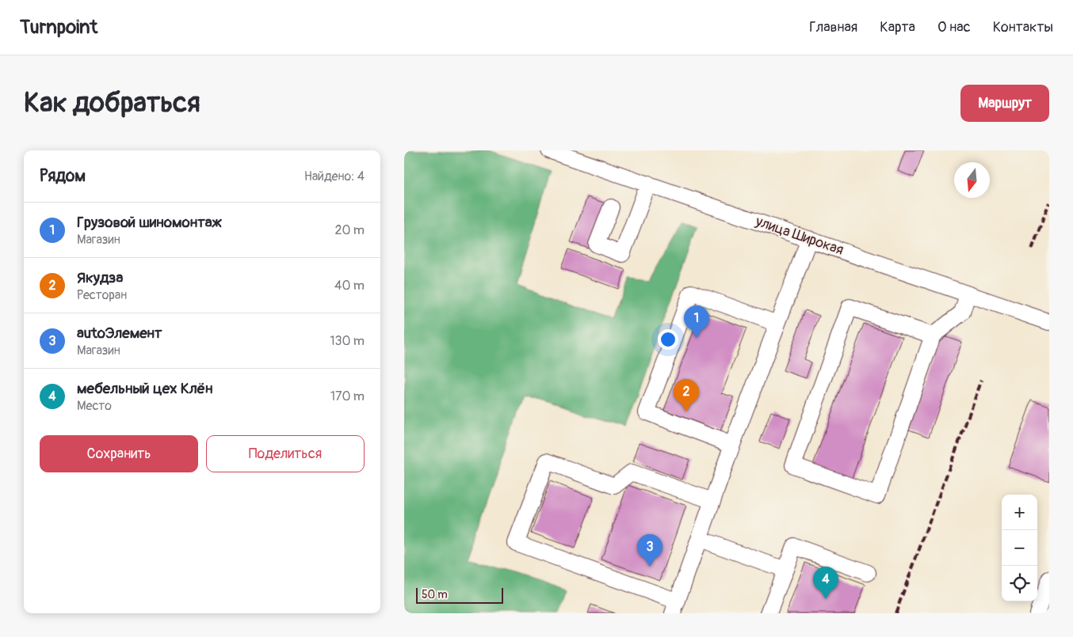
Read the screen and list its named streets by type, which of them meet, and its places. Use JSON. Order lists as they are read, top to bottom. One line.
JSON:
{"streets":{"street":["улица Широкая"]},"scale_bar":"50 m","north":"bottom","page":{"header":"Turnpoint","nav":["Главная","Карта","О нас","Контакты"],"buttons":["Маршрут",["Сохранить","Поделиться"]],"title":"Как добраться","heading":["Рядом","Найдено: 4"],"list":[{"mark":"1","name":"Грузовой шиномонтаж","note":"Магазин","value":"20 m"},{"mark":"2","name":"Якудза","note":"Ресторан","value":"40 m"},{"mark":"3","name":"autoЭлемент","note":"Магазин","value":"130 m"},{"mark":"4","name":"мебельный цех Клён","note":"Место","value":"170 m"}],"pins":["1","2","3","4"],"map_buttons":["+","−"],"scale":"50 m"}}
